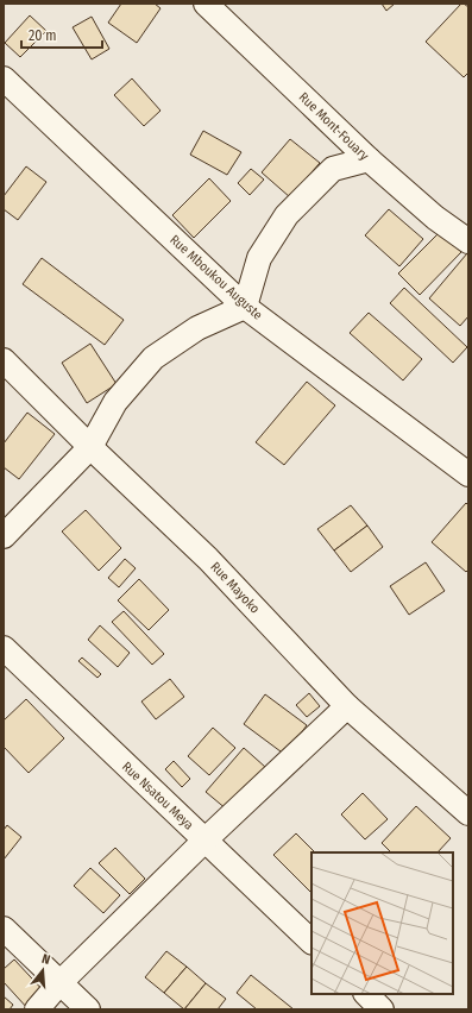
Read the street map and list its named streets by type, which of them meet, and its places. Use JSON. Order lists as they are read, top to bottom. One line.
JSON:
{"streets":{"street":["Rue Mont-Fouary","Rue Mboukou Auguste","Rue Mayoko","Rue Nsatou Meya"]},"scale_bar":"20 m","north":"top"}
